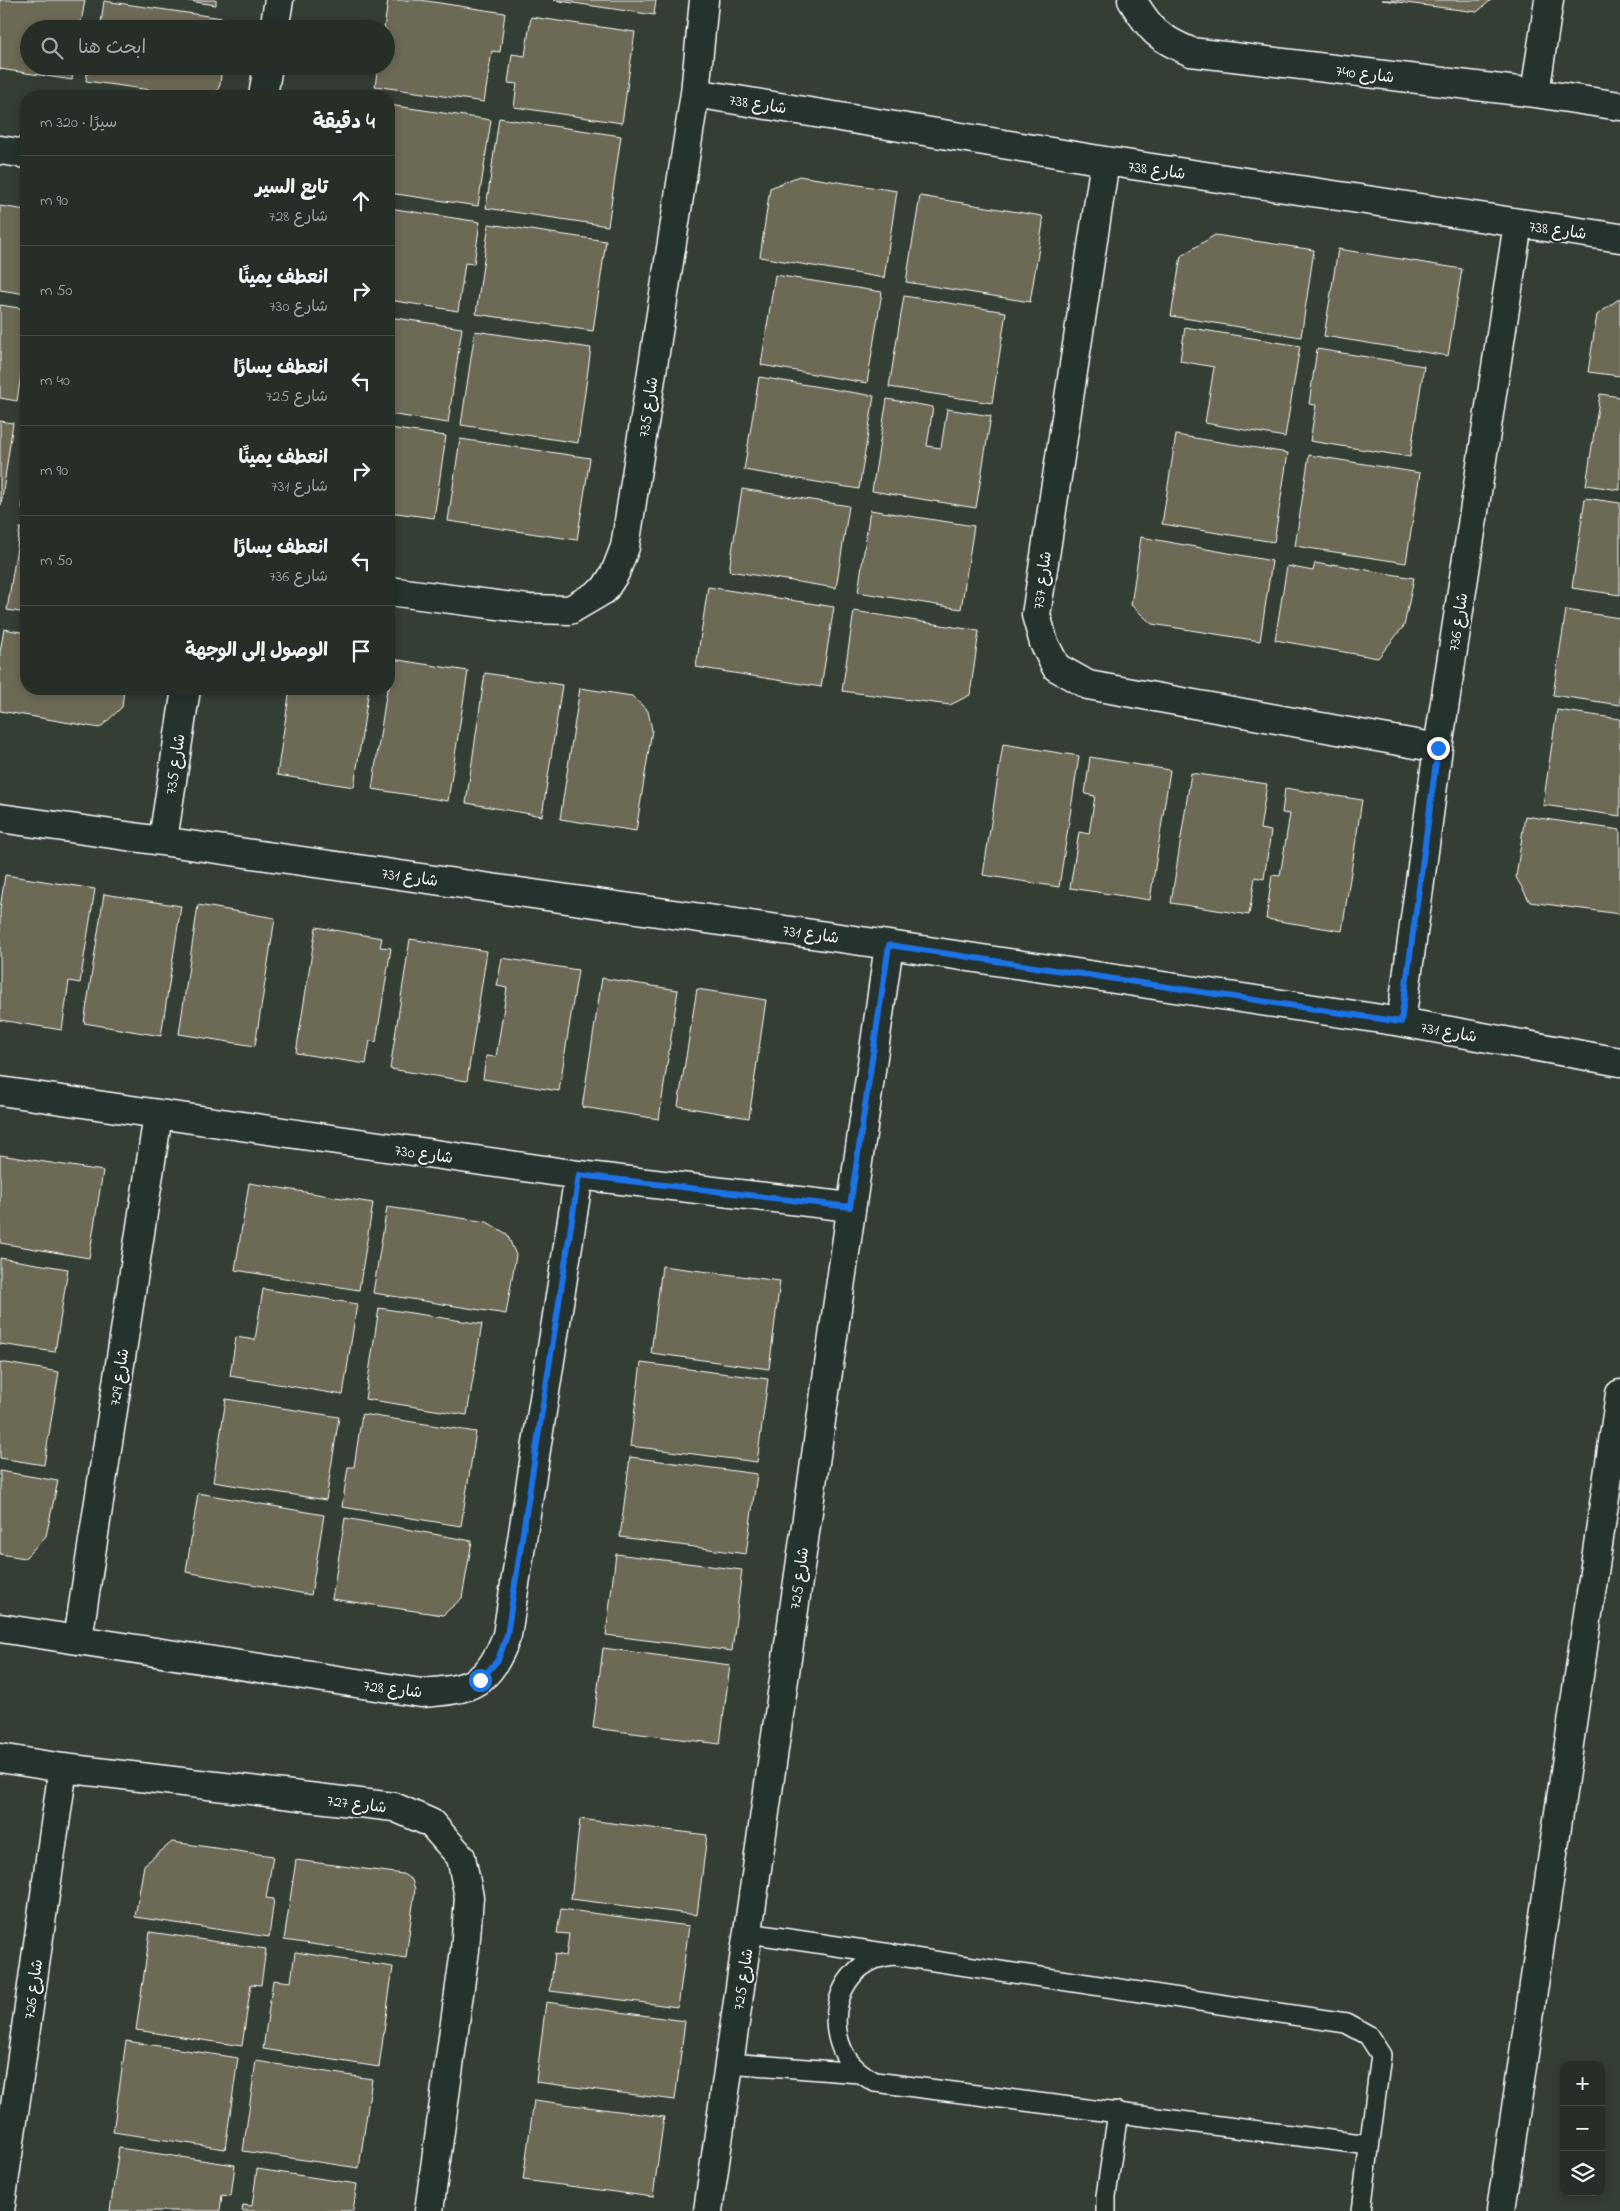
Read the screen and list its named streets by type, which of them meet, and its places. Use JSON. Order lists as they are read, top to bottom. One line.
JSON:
{"streets":{"street":["شارع 740","شارع 738","شارع 735","شارع 737","شارع 736","شارع 731","شارع 730","شارع 729","شارع 725","شارع 728","شارع 727","شارع 726"]},"crossings":[["شارع 738","شارع 735"],["شارع 738","شارع 737"],["شارع 738","شارع 736"],["شارع 735","شارع 731"],["شارع 737","شارع 736"],["شارع 736","شارع 731"],["شارع 731","شارع 725"],["شارع 730","شارع 729"],["شارع 730","شارع 725"],["شارع 730","شارع 728"],["شارع 729","شارع 728"],["شارع 727","شارع 726"]],"page":{"search":"ابحث هنا","heading":["4 دقيقة","سيرًا · 320 m"],"list":[["تابع السير","شارع 728","90 m"],["انعطف يمينًا","شارع 730","50 m"],["انعطف يسارًا","شارع 725","40 m"],["انعطف يمينًا","شارع 731","90 m"],["انعطف يسارًا","شارع 736","50 m"],"الوصول إلى الوجهة"],"map_buttons":["+","−"]}}
